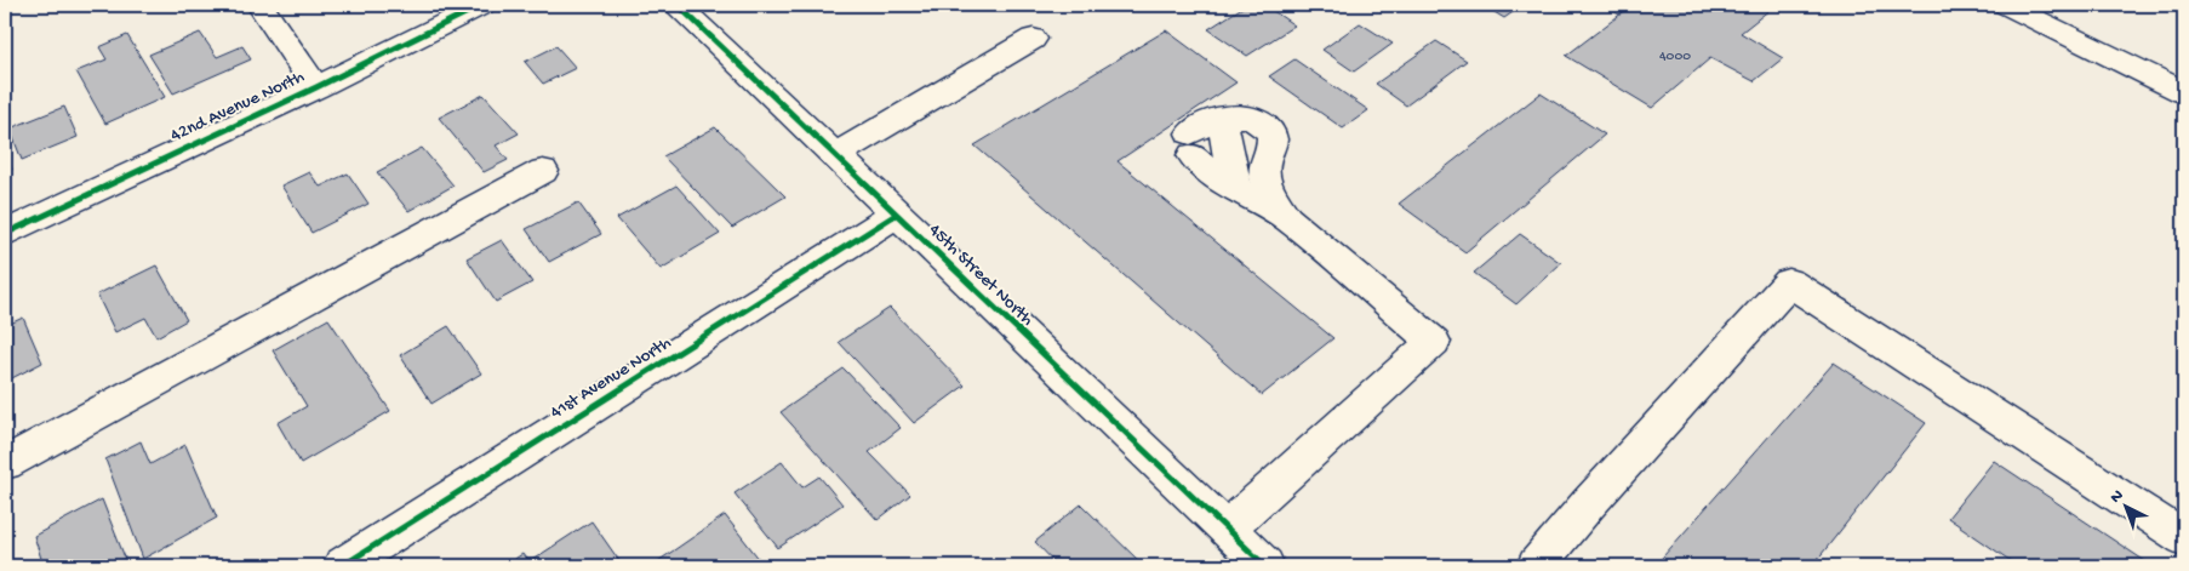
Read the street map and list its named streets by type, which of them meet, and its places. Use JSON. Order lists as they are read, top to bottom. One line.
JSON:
{"streets":{"street":["42nd Avenue North","45th Street North","41st Avenue North"]},"crossings":[["45th Street North","41st Avenue North"]],"house_numbers":["4000"],"north":"top left"}
